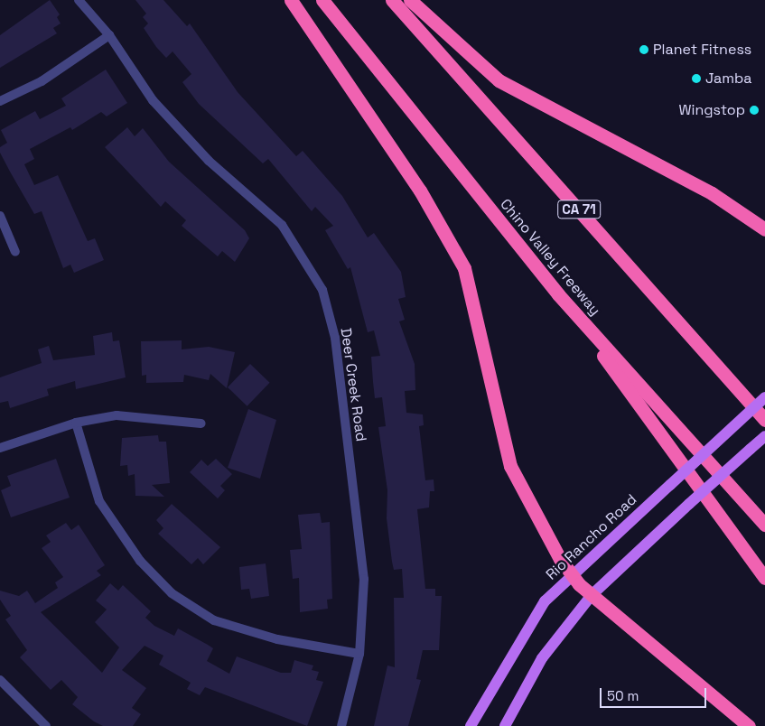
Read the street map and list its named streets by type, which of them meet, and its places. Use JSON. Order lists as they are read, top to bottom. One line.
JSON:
{"streets":{"highway":["CA 71","Chino Valley Freeway"],"main road":["Rio Rancho Road"],"street":["Deer Creek Road"]},"places":["Planet Fitness","Jamba","Wingstop"],"scale_bar":"50 m"}
